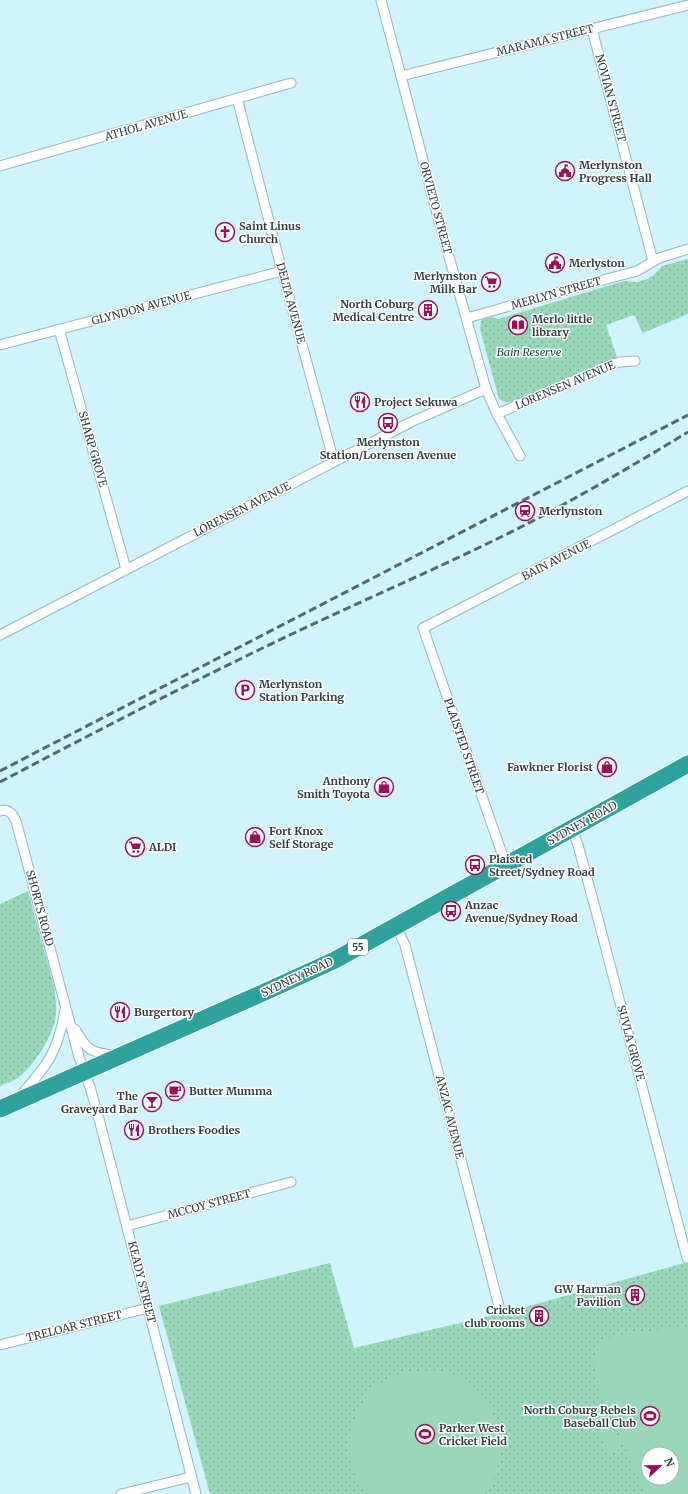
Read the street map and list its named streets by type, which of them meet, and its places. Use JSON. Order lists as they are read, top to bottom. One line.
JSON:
{"streets":{"highway":["SYDNEY ROAD","55"],"street":["MARAMA STREET","NOVIAN STREET","ATHOL AVENUE","ORVIETO STREET","MERLYN STREET","DELTA AVENUE","GLYNDON AVENUE","LORENSEN AVENUE","SHARP GROVE","BAIN AVENUE","PLAISTED STREET","SHORTS ROAD","SUVLA GROVE","ANZAC AVENUE","MCCOY STREET","KEADY STREET","TRELOAR STREET"]},"crossings":[["MARAMA STREET","NOVIAN STREET"],["MARAMA STREET","ORVIETO STREET"],["NOVIAN STREET","MERLYN STREET"],["ATHOL AVENUE","DELTA AVENUE"],["ORVIETO STREET","MERLYN STREET"],["ORVIETO STREET","LORENSEN AVENUE"],["DELTA AVENUE","GLYNDON AVENUE"],["DELTA AVENUE","LORENSEN AVENUE"],["GLYNDON AVENUE","SHARP GROVE"],["LORENSEN AVENUE","SHARP GROVE"],["BAIN AVENUE","PLAISTED STREET"],["PLAISTED STREET","SYDNEY ROAD"],["SYDNEY ROAD","SHORTS ROAD"],["SYDNEY ROAD","SUVLA GROVE"],["SYDNEY ROAD","ANZAC AVENUE"],["SYDNEY ROAD","KEADY STREET"],["SHORTS ROAD","KEADY STREET"],["MCCOY STREET","KEADY STREET"],["KEADY STREET","TRELOAR STREET"]],"parks":["Bain Reserve"],"places":{"public building":["Merlynston Progress Hall","Merlyston"],"church":["Saint Linus Church"],"supermarket":["Merlynston Milk Bar","ALDI"],"building":["North Coburg Medical Centre","GW Harman Pavilion","Cricket club rooms"],"library":["Merlo little library"],"restaurant":["Project Sekuwa","Burgertory","Brothers Foodies"],"bus stop":["Merlynston Station/Lorensen Avenue","Plaisted Street/Sydney Road","Anzac Avenue/Sydney Road"],"station":["Merlynston"],"parking":["Merlynston Station Parking"],"shop":["Fawkner Florist","Anthony Smith Toyota","Fort Knox Self Storage"],"cafe":["Butter Mumma"],"bar":["The Graveyard Bar"],"sports":["North Coburg Rebels Baseball Club","Parker West Cricket Field"]},"north":"right"}
